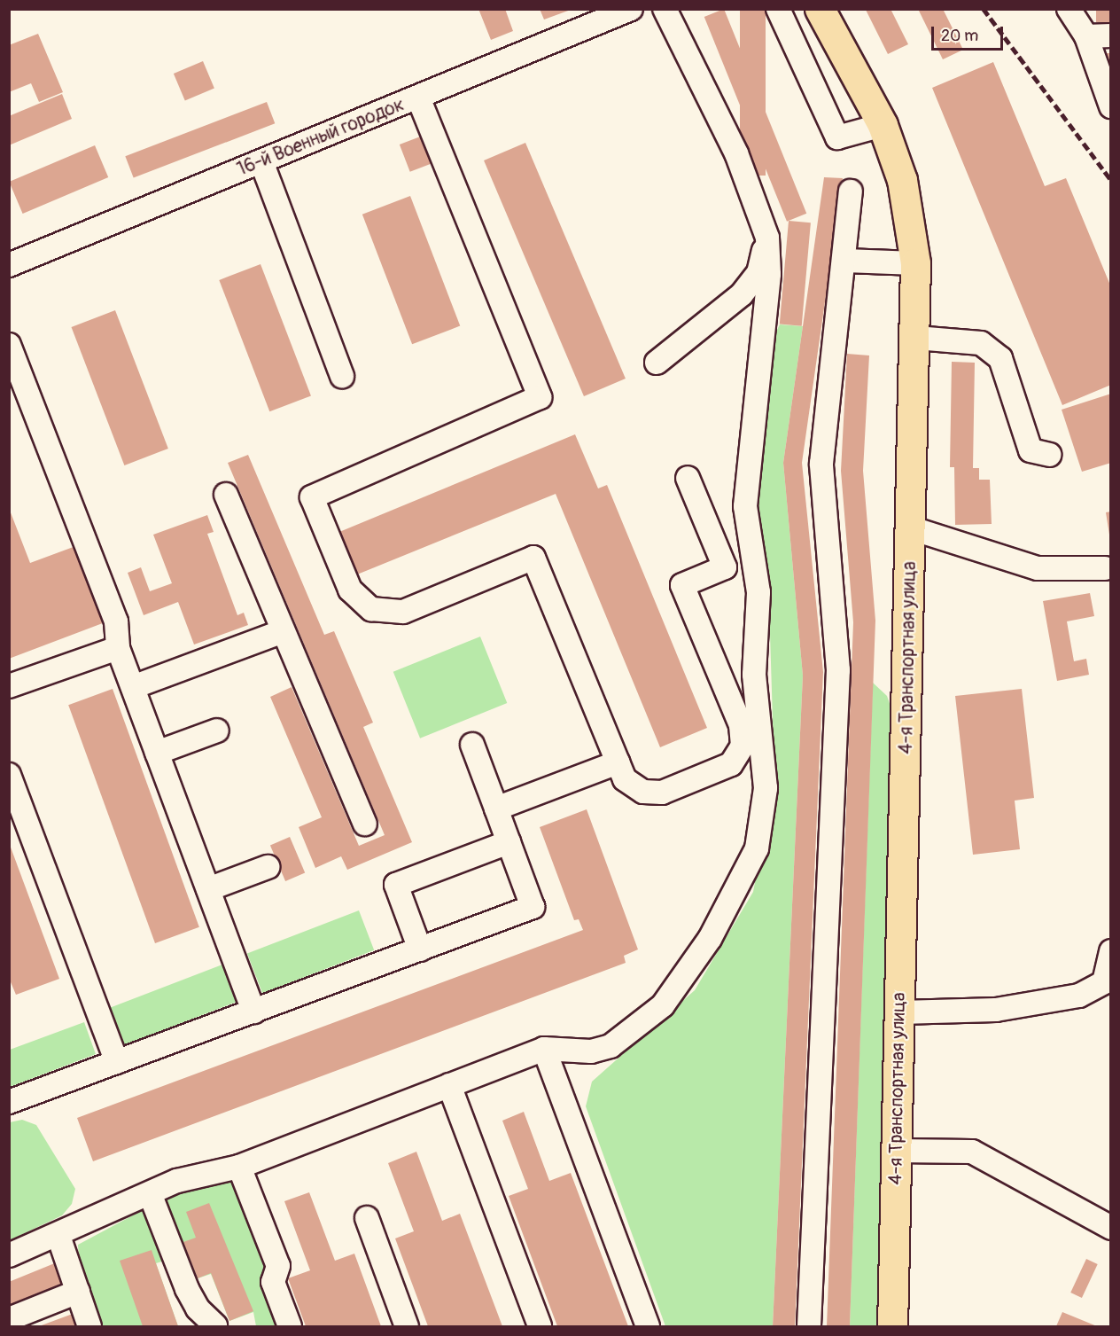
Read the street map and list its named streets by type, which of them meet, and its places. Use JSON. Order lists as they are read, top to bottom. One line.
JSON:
{"streets":{"main road":["4-я Транспортная улица"],"street":["16-й Военный городок"]},"scale_bar":"20 m"}
